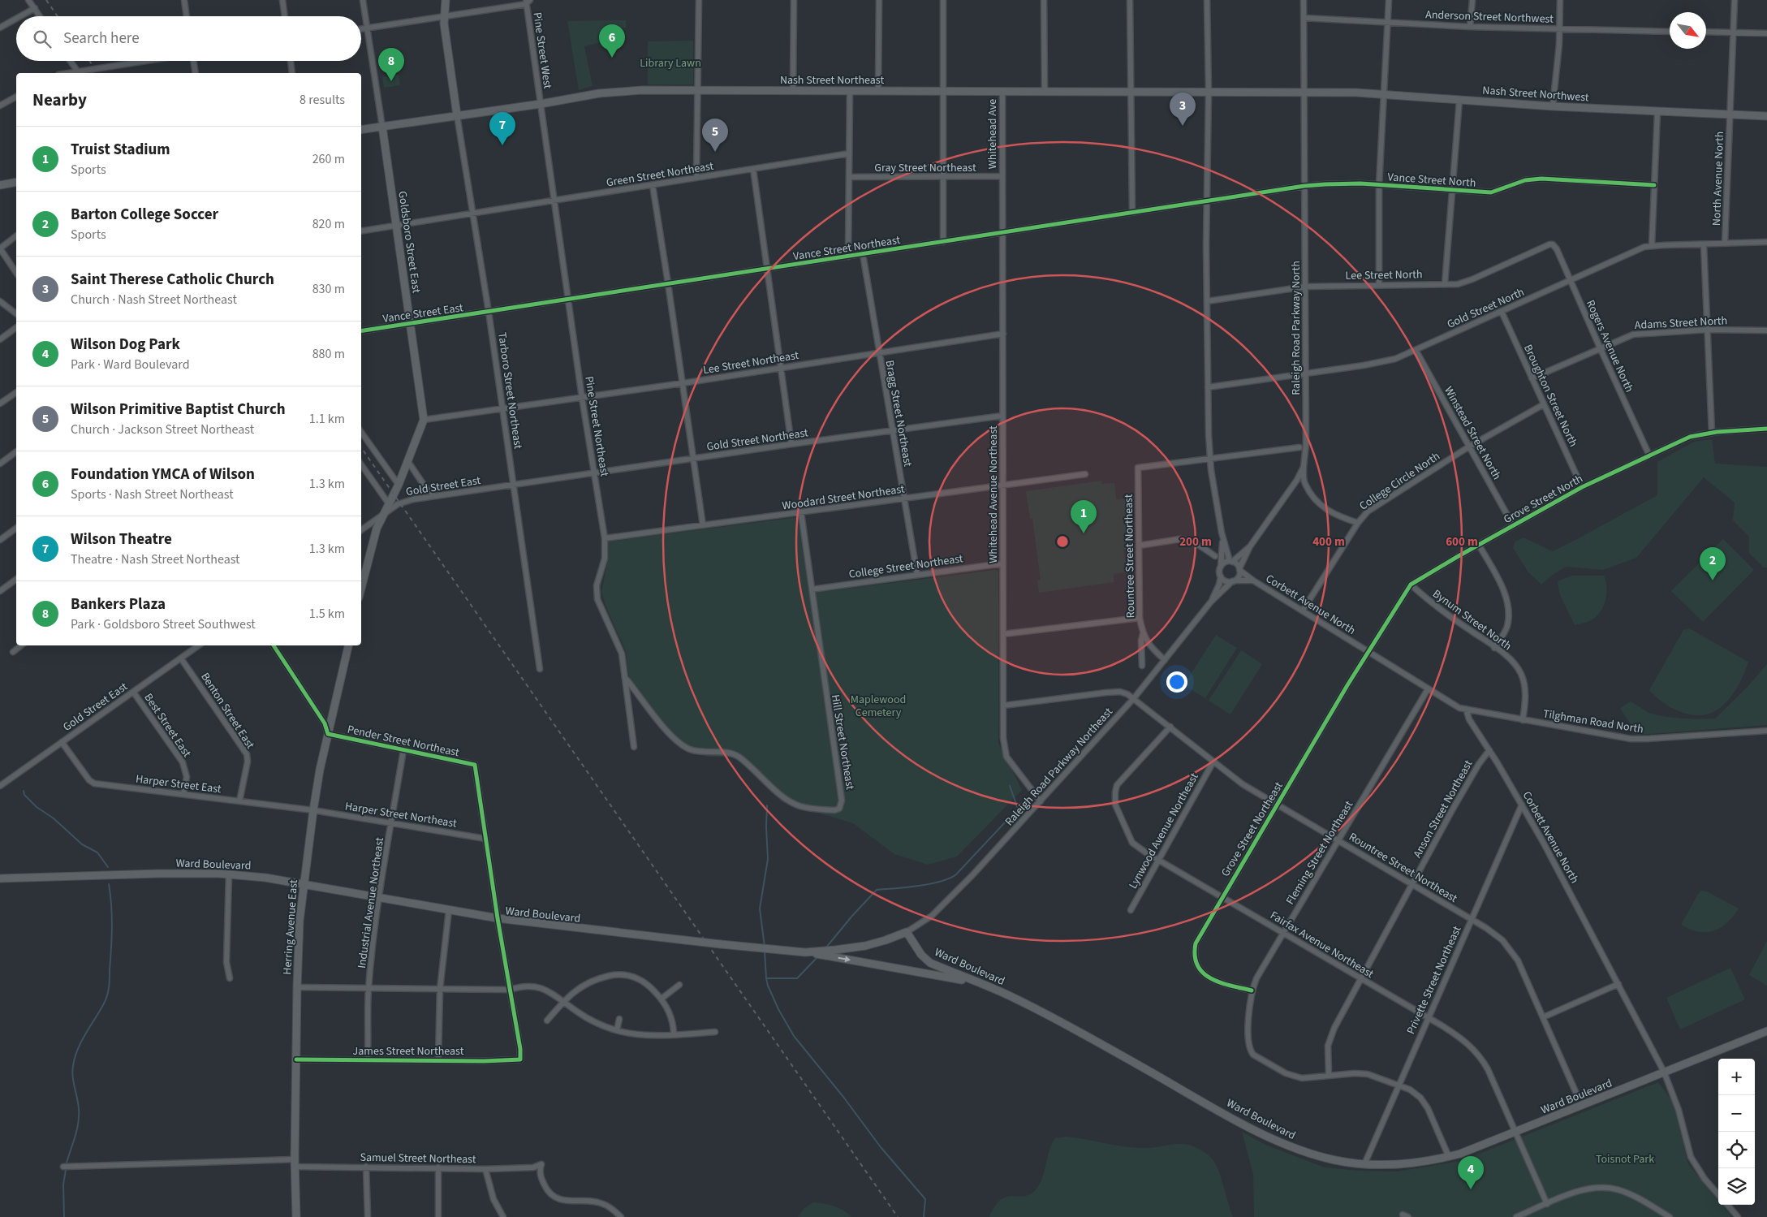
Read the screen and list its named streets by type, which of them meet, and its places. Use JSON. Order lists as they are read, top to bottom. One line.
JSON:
{"streets":{"main road":["Nash Street Northeast","Nash Street Northwest","Goldsboro Street East","Ward Boulevard","Herring Avenue East"],"street":["Anderson Street Northwest","Pine Street West","Whitehead Ave","Gray Street Northeast","Green Street Northeast","North Avenue North","Vance Street North","Vance Street Northeast","Lee Street North","Gold Street North","Vance Street East","Adams Street North","Raleigh Road Parkway North","Rogers Avenue North","Lee Street Northeast","Tarboro Street Northeast","Broughton Street North","Bragg Street Northeast","Pine Street Northeast","Winstead Street North","Gold Street Northeast","College Circle North","Gold Street East","Whitehead Avenue Northeast","Woodard Street Northeast","Grove Street North","Rountree Street Northeast","College Street Northeast","Corbett Avenue North","Bynum Street North","Benton Street East","Tilghman Road North","Best Street East","Pender Street Northeast","Hill Street Northeast","Raleigh Road Parkway Northeast","Harper Street East","Anson Street Northeast","Harper Street Northeast","Grove Street Northeast","Lynwood Avenue Northeast","Fleming Street Northeast","Industrial Avenue Northeast","Fairfax Avenue Northeast","Privette Street Northeast","James Street Northeast","Samuel Street Northeast"]},"crossings":[["Anderson Street Northwest","Raleigh Road Parkway North"],["Pine Street West","Nash Street Northeast"],["Pine Street West","Pine Street Northeast"],["Nash Street Northeast","Nash Street Northwest"],["Nash Street Northeast","Whitehead Ave"],["Nash Street Northeast","Goldsboro Street East"],["Nash Street Northeast","Raleigh Road Parkway North"],["Nash Street Northeast","Tarboro Street Northeast"],["Nash Street Northeast","Pine Street Northeast"],["Nash Street Northwest","North Avenue North"],["Nash Street Northwest","Raleigh Road Parkway North"],["Whitehead Ave","Gray Street Northeast"],["Whitehead Ave","Whitehead Avenue Northeast"],["Gray Street Northeast","Whitehead Avenue Northeast"],["Green Street Northeast","Goldsboro Street East"],["Green Street Northeast","Tarboro Street Northeast"],["Green Street Northeast","Pine Street Northeast"],["North Avenue North","Gold Street North"],["Vance Street North","Vance Street Northeast"],["Vance Street North","Raleigh Road Parkway North"],["Goldsboro Street East","Vance Street East"],["Goldsboro Street East","Lee Street Northeast"],["Vance Street Northeast","Vance Street East"],["Vance Street Northeast","Tarboro Street Northeast"],["Vance Street Northeast","Bragg Street Northeast"],["Vance Street Northeast","Pine Street Northeast"],["Vance Street Northeast","Whitehead Avenue Northeast"],["Lee Street North","Raleigh Road Parkway North"],["Lee Street North","Rogers Avenue North"],["Gold Street North","Raleigh Road Parkway North"],["Gold Street North","Rogers Avenue North"],["Gold Street North","Broughton Street North"],["Gold Street North","Winstead Street North"],["Vance Street East","Tarboro Street Northeast"],["Adams Street North","Rogers Avenue North"],["Adams Street North","Broughton Street North"],["Raleigh Road Parkway North","Corbett Avenue North"],["Raleigh Road Parkway North","Raleigh Road Parkway Northeast"],["Rogers Avenue North","Grove Street North"],["Lee Street Northeast","Tarboro Street Northeast"],["Lee Street Northeast","Bragg Street Northeast"],["Lee Street Northeast","Pine Street Northeast"],["Lee Street Northeast","Whitehead Avenue Northeast"],["Tarboro Street Northeast","Gold Street Northeast"],["Tarboro Street Northeast","Gold Street East"],["Broughton Street North","College Circle North"],["Broughton Street North","Grove Street North"],["Bragg Street Northeast","Gold Street Northeast"],["Bragg Street Northeast","Woodard Street Northeast"],["Bragg Street Northeast","College Street Northeast"],["Pine Street Northeast","Gold Street Northeast"],["Pine Street Northeast","Woodard Street Northeast"],["Pine Street Northeast","Hill Street Northeast"],["Winstead Street North","College Circle North"],["Winstead Street North","Grove Street North"],["Gold Street Northeast","Gold Street East"],["Gold Street Northeast","Whitehead Avenue Northeast"],["College Circle North","Corbett Avenue North"],["Gold Street East","Benton Street East"],["Gold Street East","Best Street East"],["Gold Street East","Harper Street East"],["Whitehead Avenue Northeast","Woodard Street Northeast"],["Whitehead Avenue Northeast","Rountree Street Northeast"],["Whitehead Avenue Northeast","College Street Northeast"],["Whitehead Avenue Northeast","Raleigh Road Parkway Northeast"],["Woodard Street Northeast","Hill Street Northeast"],["Grove Street North","Corbett Avenue North"],["Grove Street North","Bynum Street North"],["Grove Street North","Grove Street Northeast"],["Rountree Street Northeast","Raleigh Road Parkway Northeast"],["Rountree Street Northeast","Anson Street Northeast"],["Rountree Street Northeast","Grove Street Northeast"],["Rountree Street Northeast","Lynwood Avenue Northeast"],["Rountree Street Northeast","Fleming Street Northeast"],["Rountree Street Northeast","Fairfax Avenue Northeast"],["Rountree Street Northeast","Privette Street Northeast"],["College Street Northeast","Hill Street Northeast"],["Corbett Avenue North","Tilghman Road North"],["Corbett Avenue North","Raleigh Road Parkway Northeast"],["Corbett Avenue North","Anson Street Northeast"],["Corbett Avenue North","Grove Street Northeast"],["Corbett Avenue North","Fleming Street Northeast"],["Corbett Avenue North","Ward Boulevard"],["Corbett Avenue North","Privette Street Northeast"],["Bynum Street North","Tilghman Road North"],["Benton Street East","Harper Street East"],["Best Street East","Harper Street East"],["Pender Street Northeast","Harper Street Northeast"],["Pender Street Northeast","Industrial Avenue Northeast"],["Pender Street Northeast","Herring Avenue East"],["Raleigh Road Parkway Northeast","Ward Boulevard"],["Harper Street East","Harper Street Northeast"],["Harper Street East","Herring Avenue East"],["Anson Street Northeast","Fleming Street Northeast"],["Anson Street Northeast","Fairfax Avenue Northeast"],["Harper Street Northeast","Industrial Avenue Northeast"],["Harper Street Northeast","Herring Avenue East"],["Grove Street Northeast","Fleming Street Northeast"],["Grove Street Northeast","Fairfax Avenue Northeast"],["Lynwood Avenue Northeast","Fairfax Avenue Northeast"],["Fleming Street Northeast","Ward Boulevard"],["Fleming Street Northeast","Fairfax Avenue Northeast"],["Fleming Street Northeast","Privette Street Northeast"],["Ward Boulevard","Industrial Avenue Northeast"],["Ward Boulevard","Herring Avenue East"],["Ward Boulevard","Fairfax Avenue Northeast"],["Ward Boulevard","Privette Street Northeast"],["Industrial Avenue Northeast","James Street Northeast"],["Herring Avenue East","James Street Northeast"],["Herring Avenue East","Samuel Street Northeast"],["Fairfax Avenue Northeast","Privette Street Northeast"]],"parks":["Library Lawn","Maplewood Cemetery","Toisnot Park"],"north":"bottom right","page":{"search":"Search here","pins":["6","8","3","7","5","1","2","4"],"heading":["Nearby","8 results"],"list":[{"mark":"1","name":"Truist Stadium","note":"Sports","value":"260 m"},{"mark":"2","name":"Barton College Soccer","note":"Sports","value":"820 m"},{"mark":"3","name":"Saint Therese Catholic Church","note":"Church · Nash Street Northeast","value":"830 m"},{"mark":"4","name":"Wilson Dog Park","note":"Park · Ward Boulevard","value":"880 m"},{"mark":"5","name":"Wilson Primitive Baptist Church","note":"Church · Jackson Street Northeast","value":"1.1 km"},{"mark":"6","name":"Foundation YMCA of Wilson","note":"Sports · Nash Street Northeast","value":"1.3 km"},{"mark":"7","name":"Wilson Theatre","note":"Theatre · Nash Street Northeast","value":"1.3 km"},{"mark":"8","name":"Bankers Plaza","note":"Park · Goldsboro Street Southwest","value":"1.5 km"}],"map_buttons":["+","−"]},"rings":["200 m","400 m","600 m"]}
